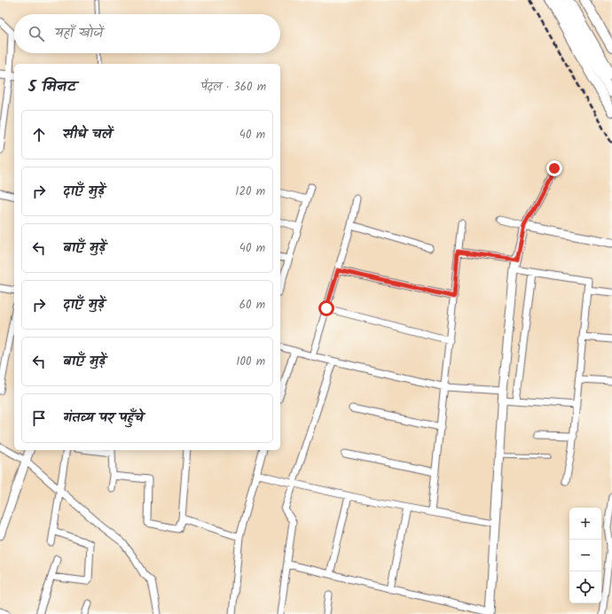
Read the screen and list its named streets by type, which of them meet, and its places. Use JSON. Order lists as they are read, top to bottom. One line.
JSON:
{"page":{"search":"यहाँ खोजें","heading":["5 मिनट","पैदल · 360 m"],"list":[["सीधे चलें","40 m"],["दाएँ मुड़ें","120 m"],["बाएँ मुड़ें","40 m"],["दाएँ मुड़ें","60 m"],["बाएँ मुड़ें","100 m"],"गंतव्य पर पहुँचे"],"map_buttons":["+","−"]}}
